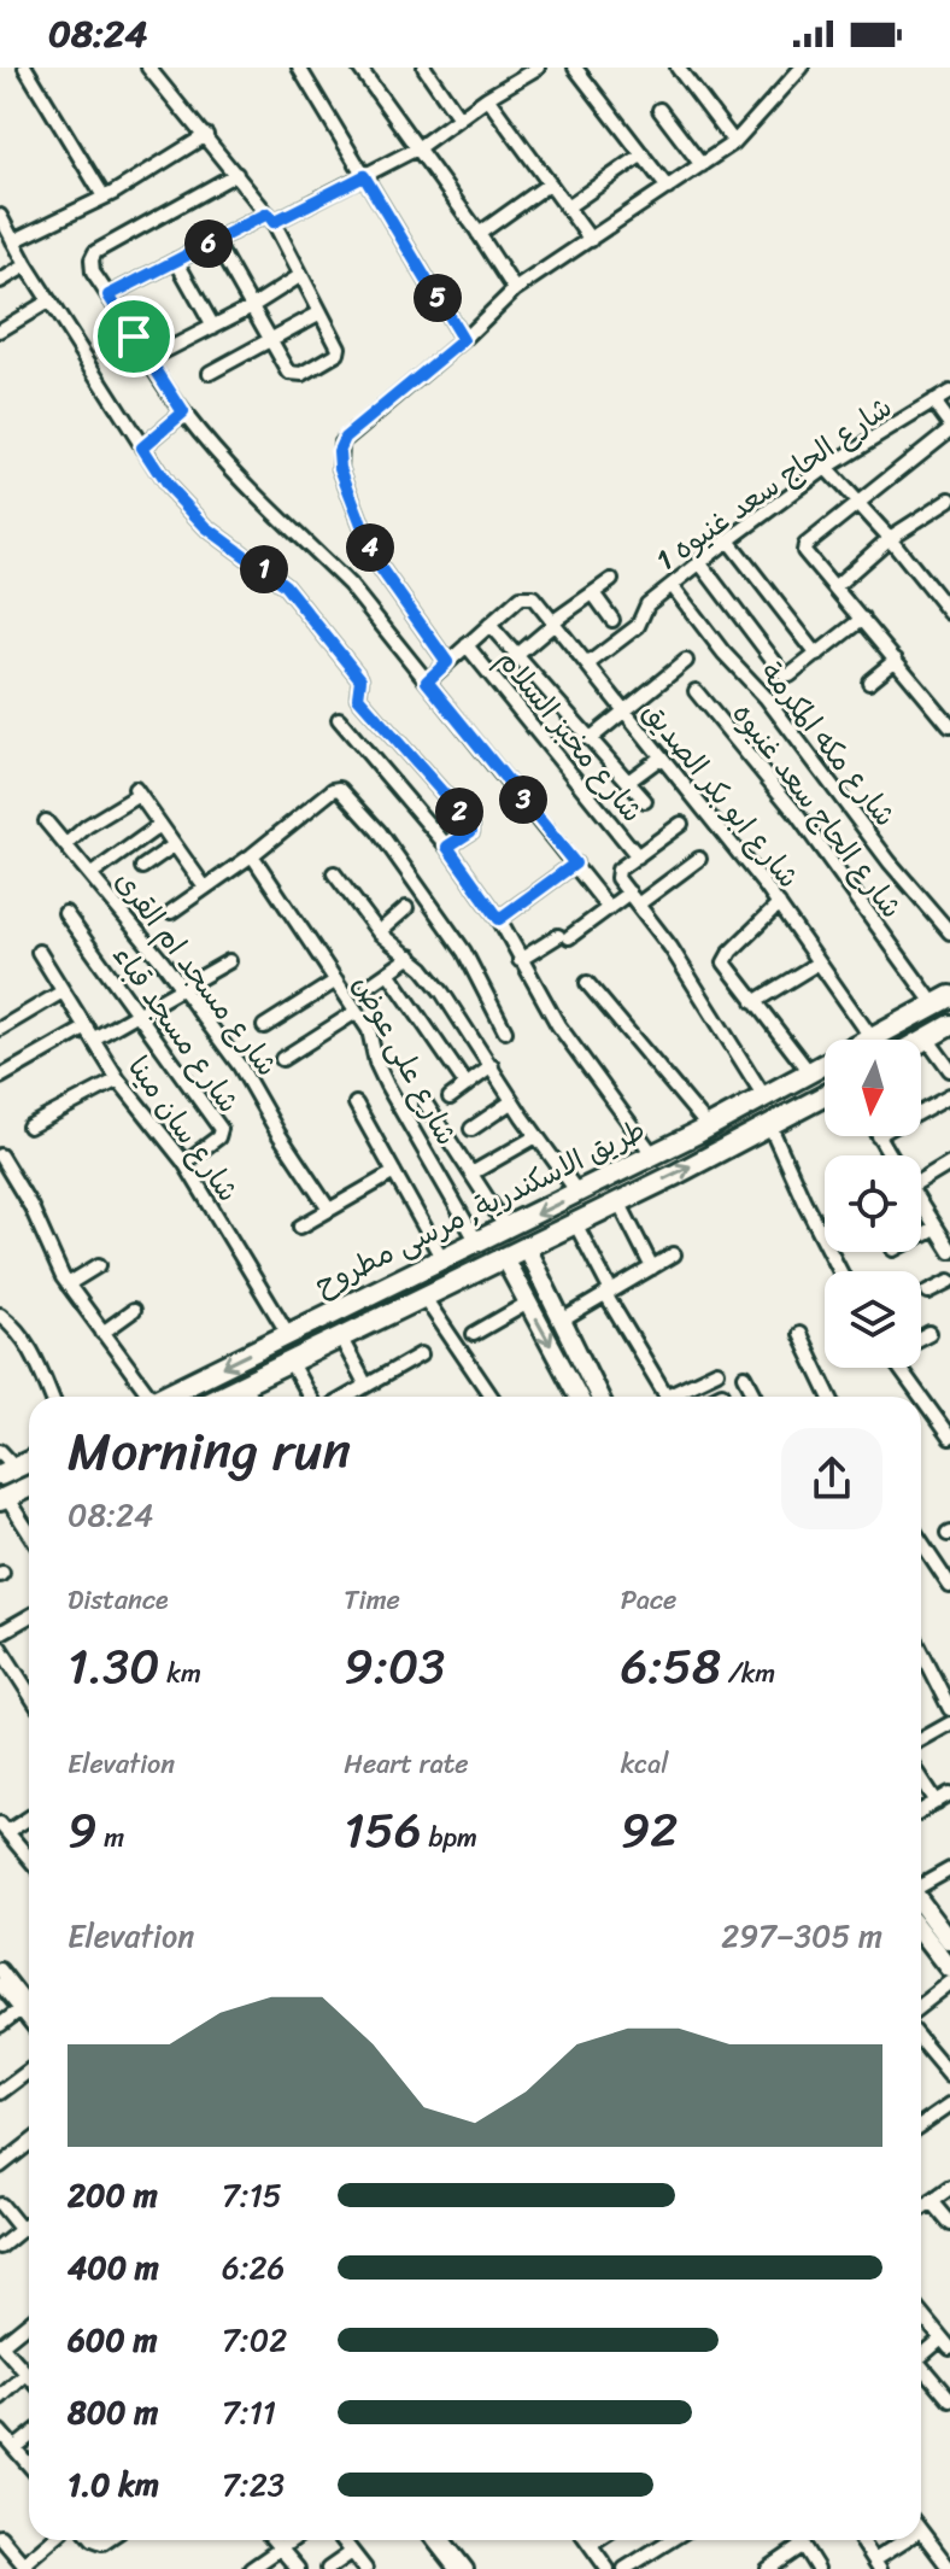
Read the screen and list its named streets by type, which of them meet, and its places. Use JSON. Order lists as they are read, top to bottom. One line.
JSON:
{"streets":{"main road":["طريق الاسكندرية, مرسى مطروح"],"street":["شارع الحاج سعد غنيوه 1","شارع مخبز السلام","شارع مكه المكرمة","شارع ابو بكر الصديق","شارع الحاج سعد غنيوه","شارع مسجد ام القرى","شارع مسجد قباء","شارع على عوض","شارع سان مينا"]},"crossings":[["شارع الحاج سعد غنيوه 1","شارع مكه المكرمة"],["شارع الحاج سعد غنيوه 1","شارع ابو بكر الصديق"],["شارع ابو بكر الصديق","طريق الاسكندرية, مرسى مطروح"],["شارع الحاج سعد غنيوه","طريق الاسكندرية, مرسى مطروح"],["شارع مسجد قباء","شارع سان مينا"],["شارع على عوض","طريق الاسكندرية, مرسى مطروح"],["شارع سان مينا","طريق الاسكندرية, مرسى مطروح"]],"north":"bottom","page":{"status":"08:24","pins":["6","5","4","1","3","2"],"heading":["Morning run","08:24"],"stats":[["Distance","1.30 km"],["Time","9:03"],["Pace","6:58 /km"],["Elevation","9 m"],["Heart rate","156 bpm"],["kcal","92"]],"chart":["Elevation","297–305 m"],"list":[{"name":"200 m","note":"7:15"},{"name":"400 m","note":"6:26"},{"name":"600 m","note":"7:02"},{"name":"800 m","note":"7:11"},{"name":"1.0 km","note":"7:23"}]}}
